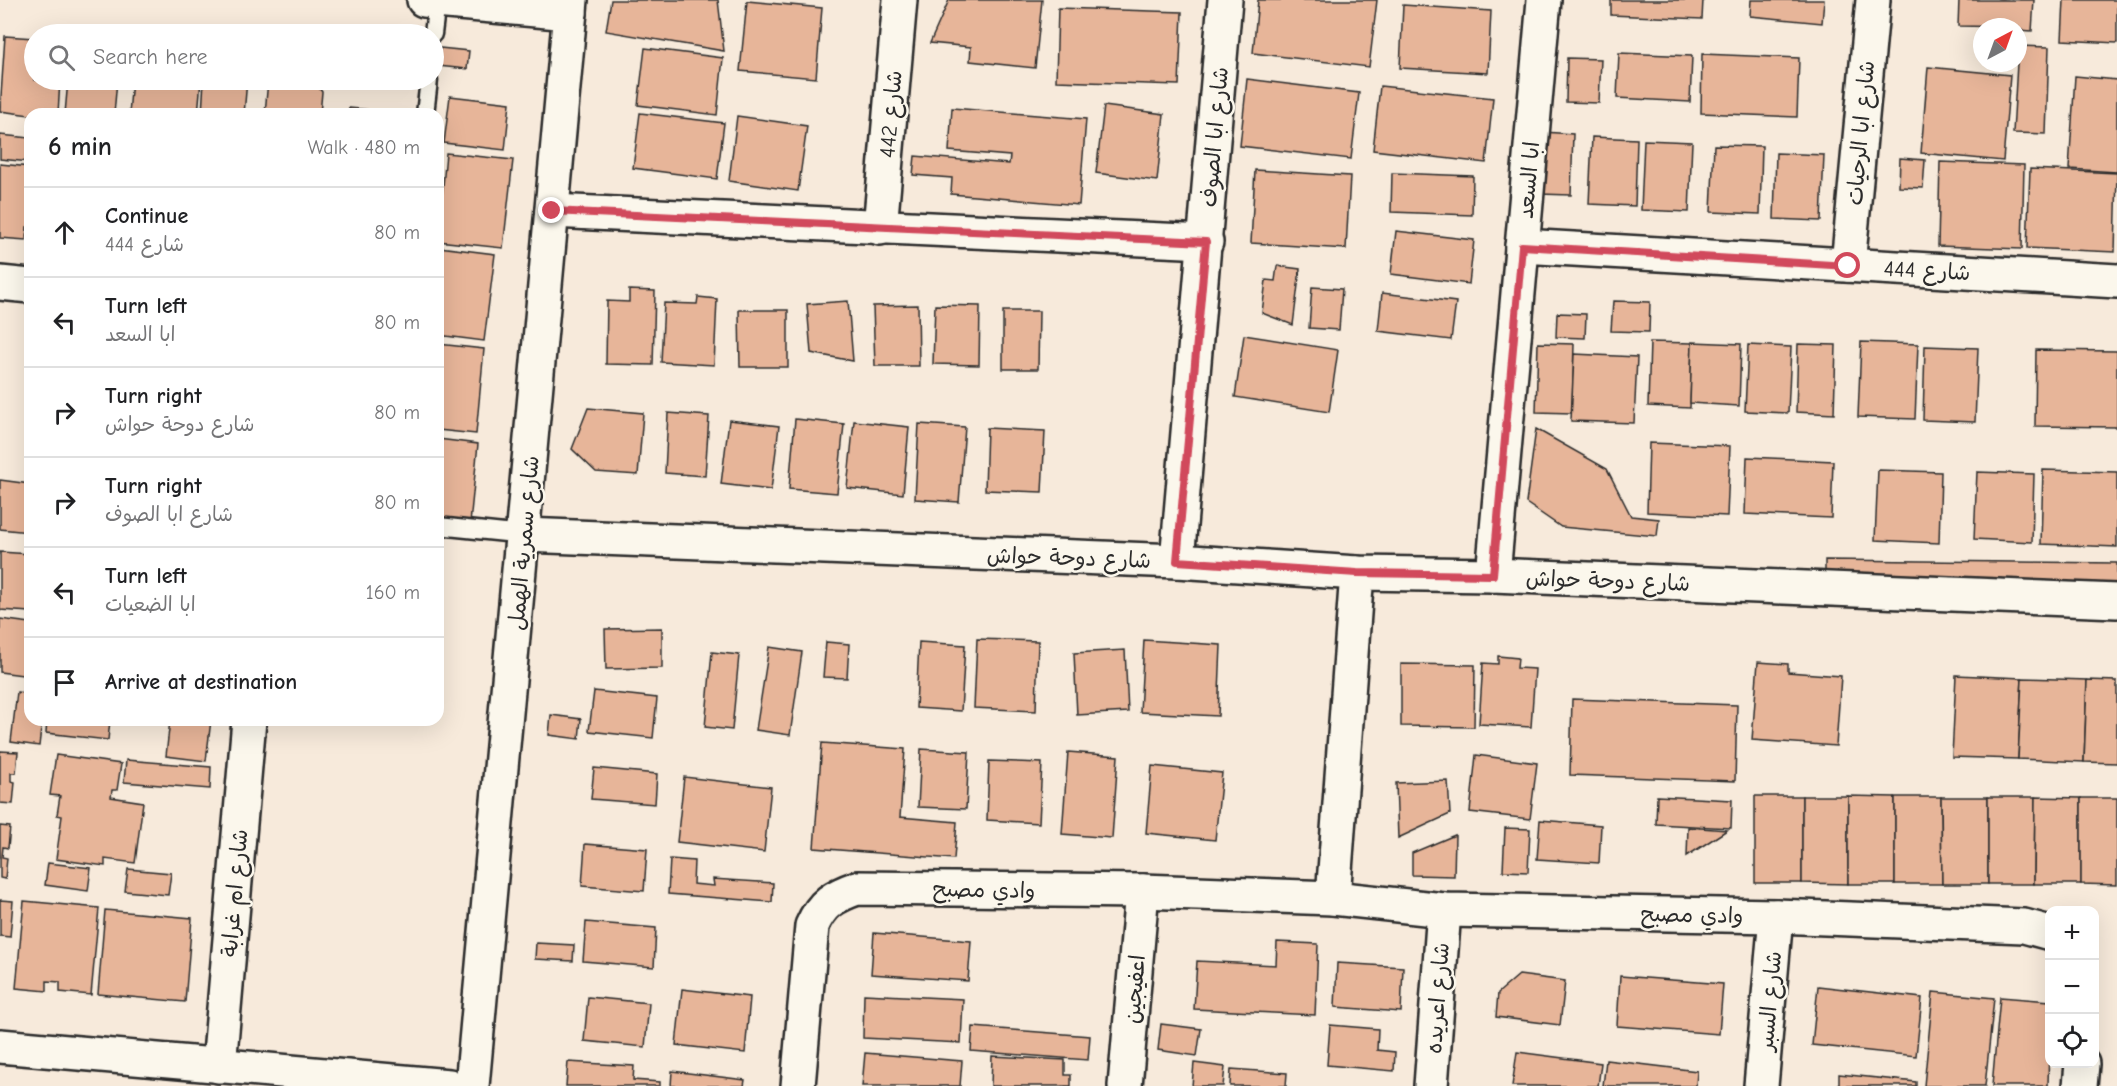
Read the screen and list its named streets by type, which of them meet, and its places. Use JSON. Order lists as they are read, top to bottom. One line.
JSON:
{"streets":{"street":["شارع 442","شارع ابا الرحيات","شارع ابا الصوف","ابا السعد","شارع 444","شارع سمرية الهمل","شارع دوحة حواش","وادي مصبح","شارع ام غرابة","اعفيجين","شارع اعريده","شارع السبر"]},"crossings":[["شارع ابا الرحيات","شارع 444"],["شارع ابا الصوف","شارع دوحة حواش"],["ابا السعد","شارع 444"],["ابا السعد","شارع دوحة حواش"],["شارع سمرية الهمل","شارع دوحة حواش"],["وادي مصبح","اعفيجين"],["وادي مصبح","شارع اعريده"],["وادي مصبح","شارع السبر"]],"north":"top right","page":{"search":"Search here","heading":["6 min","Walk · 480 m"],"list":[["Continue","شارع 444","80 m"],["Turn left","ابا السعد","80 m"],["Turn right","شارع دوحة حواش","80 m"],["Turn right","شارع ابا الصوف","80 m"],["Turn left","ابا الضعيات","160 m"],"Arrive at destination"],"map_buttons":["+","−"]}}
